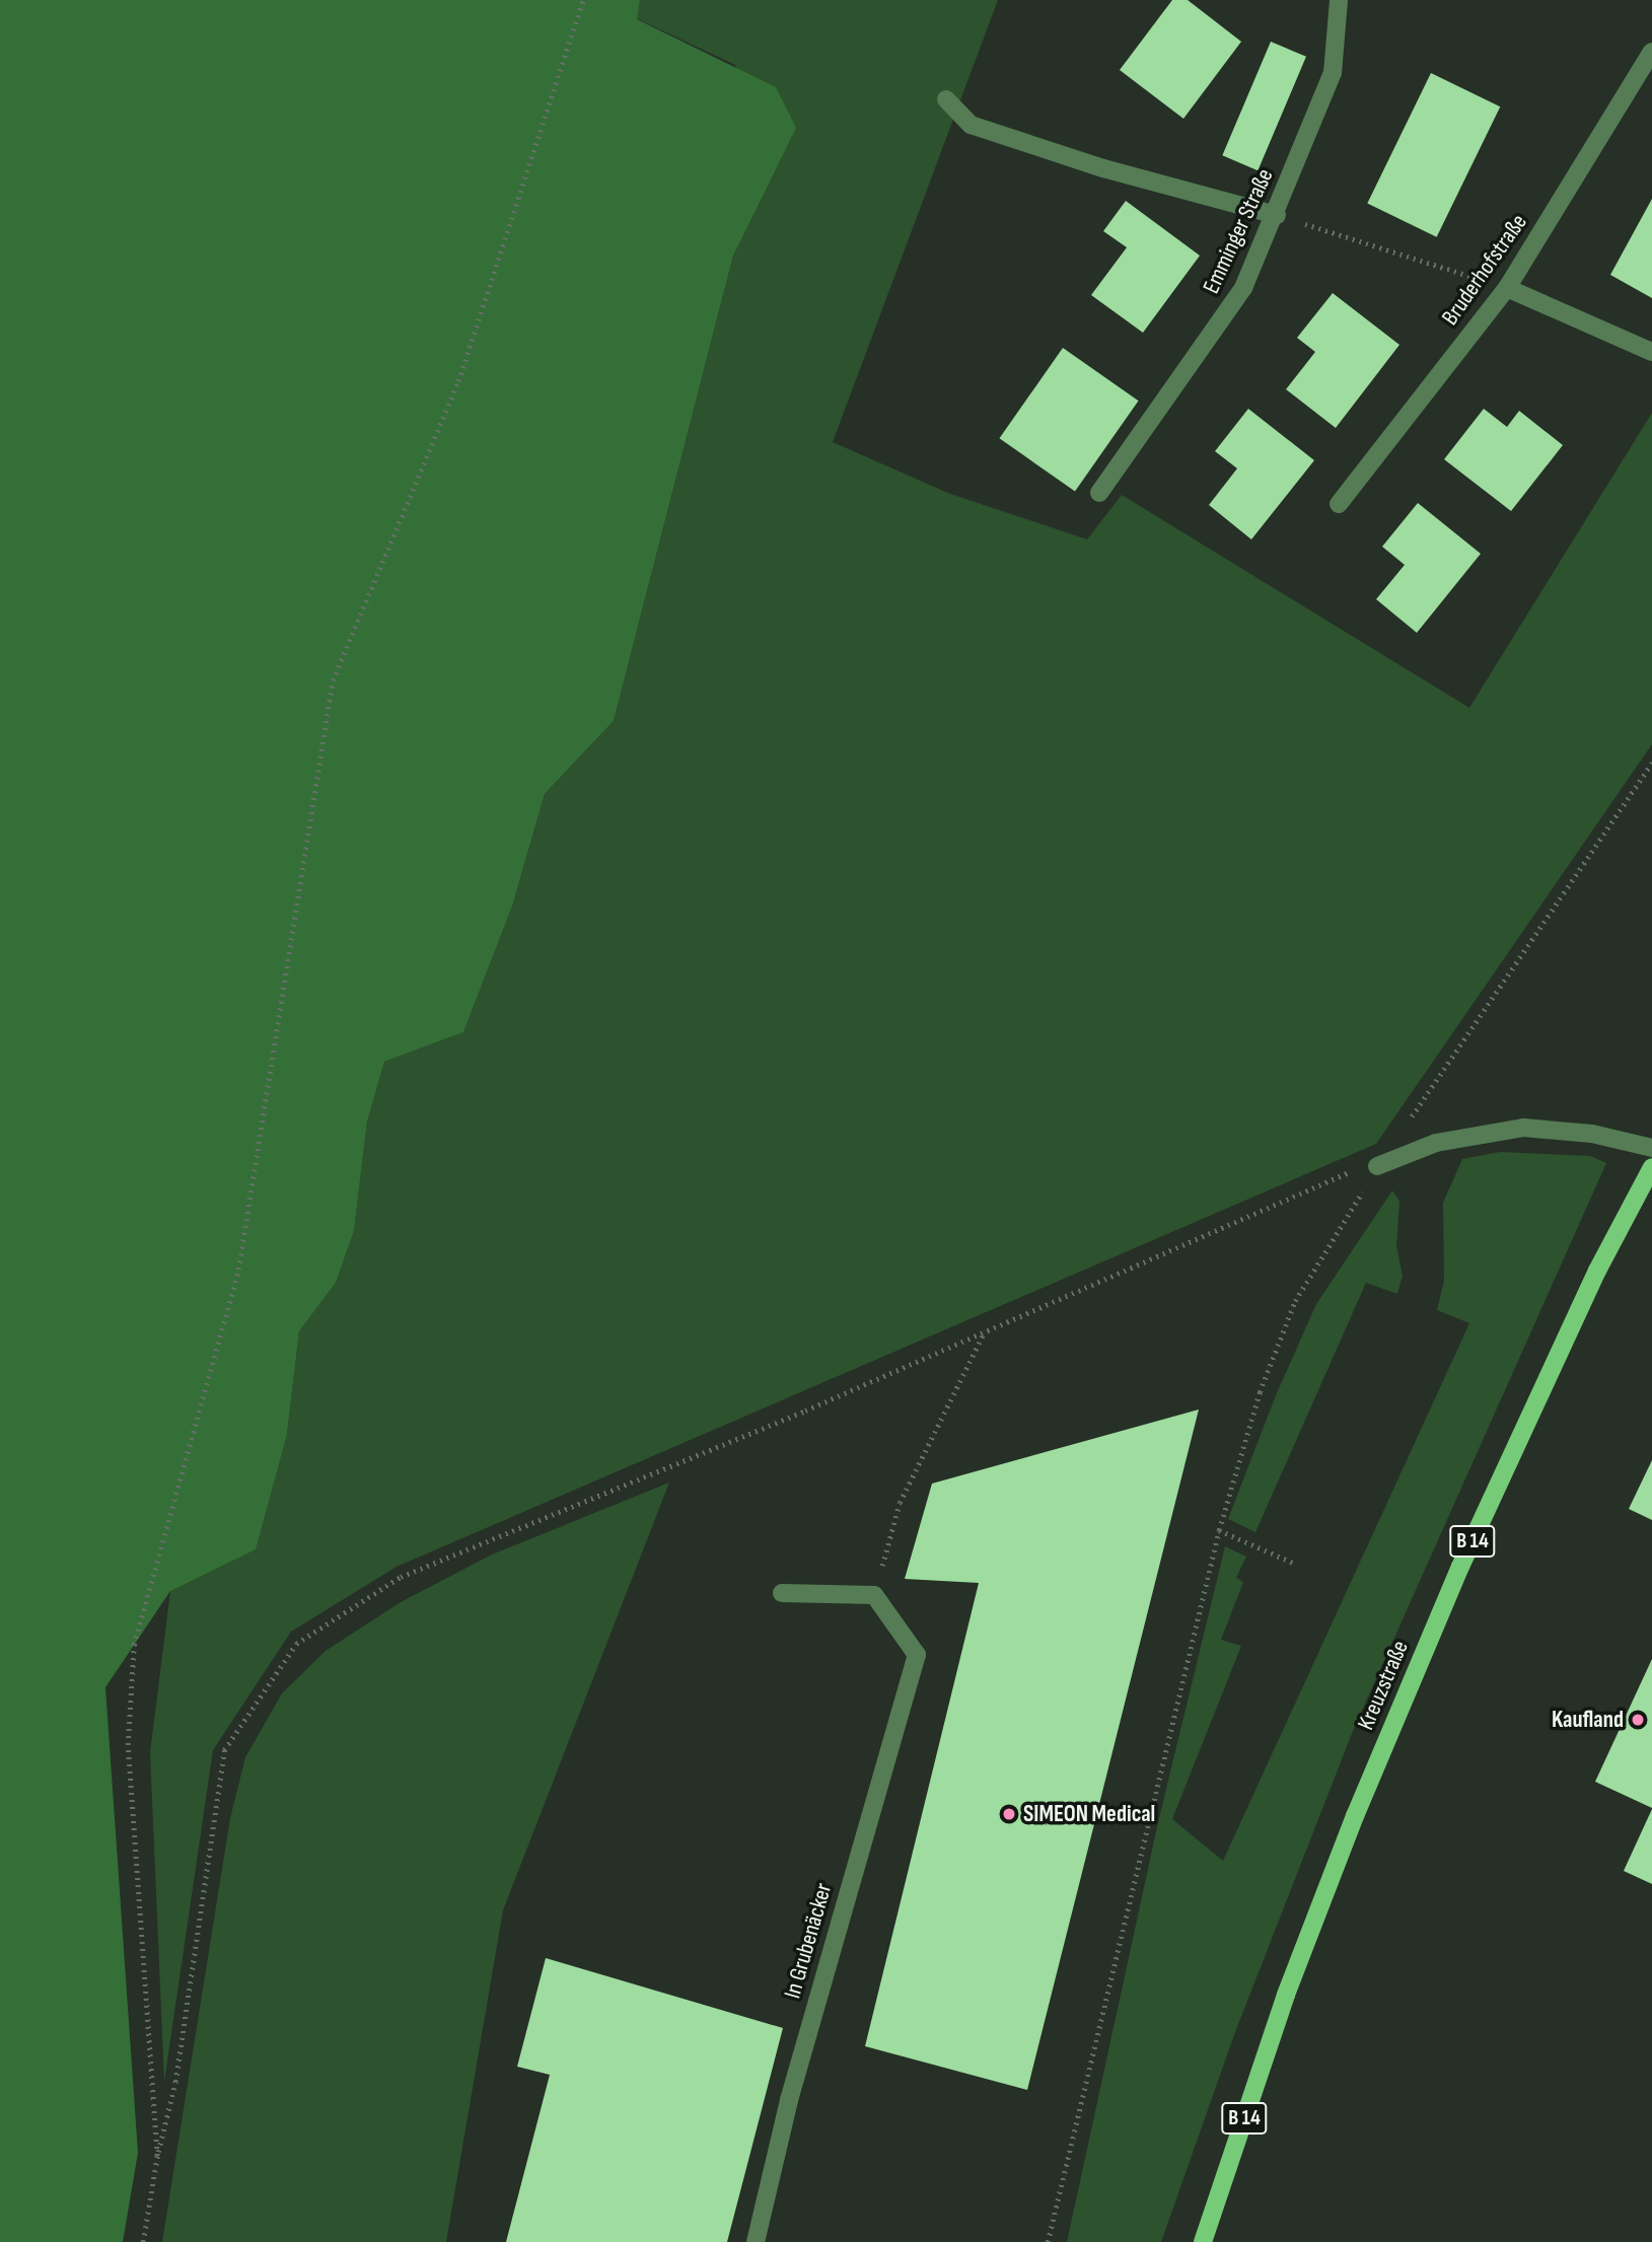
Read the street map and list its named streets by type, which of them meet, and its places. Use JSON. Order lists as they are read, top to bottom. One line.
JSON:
{"streets":{"main road":["B 14","Kreuzstraße"],"street":["Emminger Straße","Bruderhofstraße","In Grubenäcker"]},"places":["Kaufland","SIMEON Medical"]}
